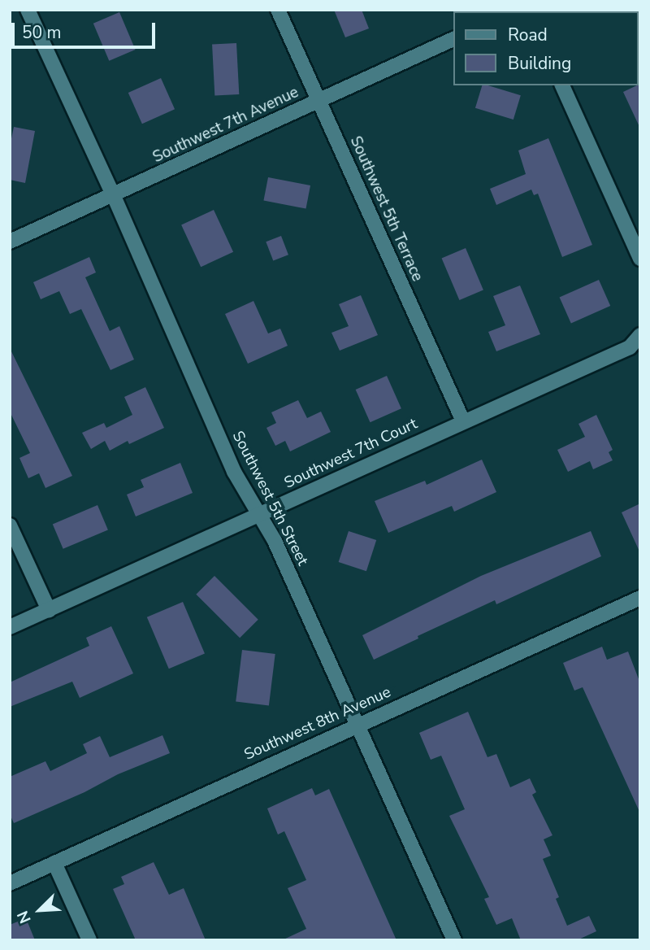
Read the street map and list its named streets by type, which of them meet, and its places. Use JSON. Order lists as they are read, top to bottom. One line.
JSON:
{"streets":{"street":["Southwest 7th Avenue","Southwest 5th Terrace","Southwest 7th Court","Southwest 5th Street","Southwest 8th Avenue"]},"crossings":[["Southwest 7th Avenue","Southwest 5th Terrace"],["Southwest 7th Avenue","Southwest 5th Street"],["Southwest 5th Terrace","Southwest 7th Court"],["Southwest 7th Court","Southwest 5th Street"],["Southwest 5th Street","Southwest 8th Avenue"]],"legend":["Road","Building"],"scale_bar":"50 m","north":"bottom left"}
